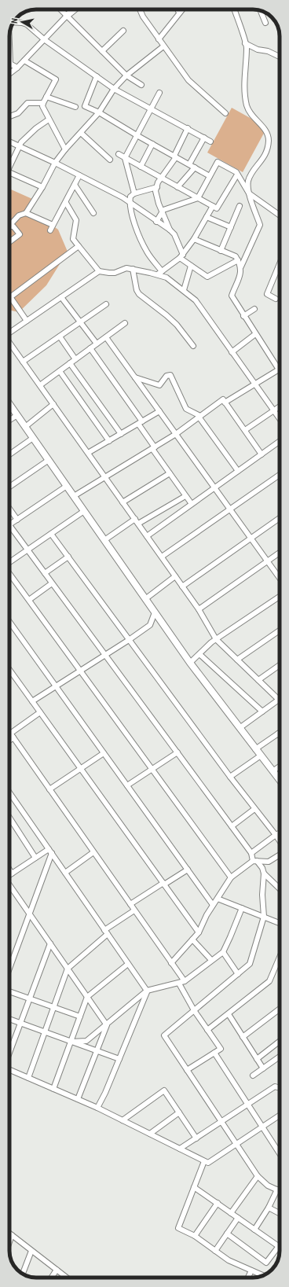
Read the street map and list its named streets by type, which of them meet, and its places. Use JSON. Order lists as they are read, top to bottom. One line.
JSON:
{"north":"left"}
